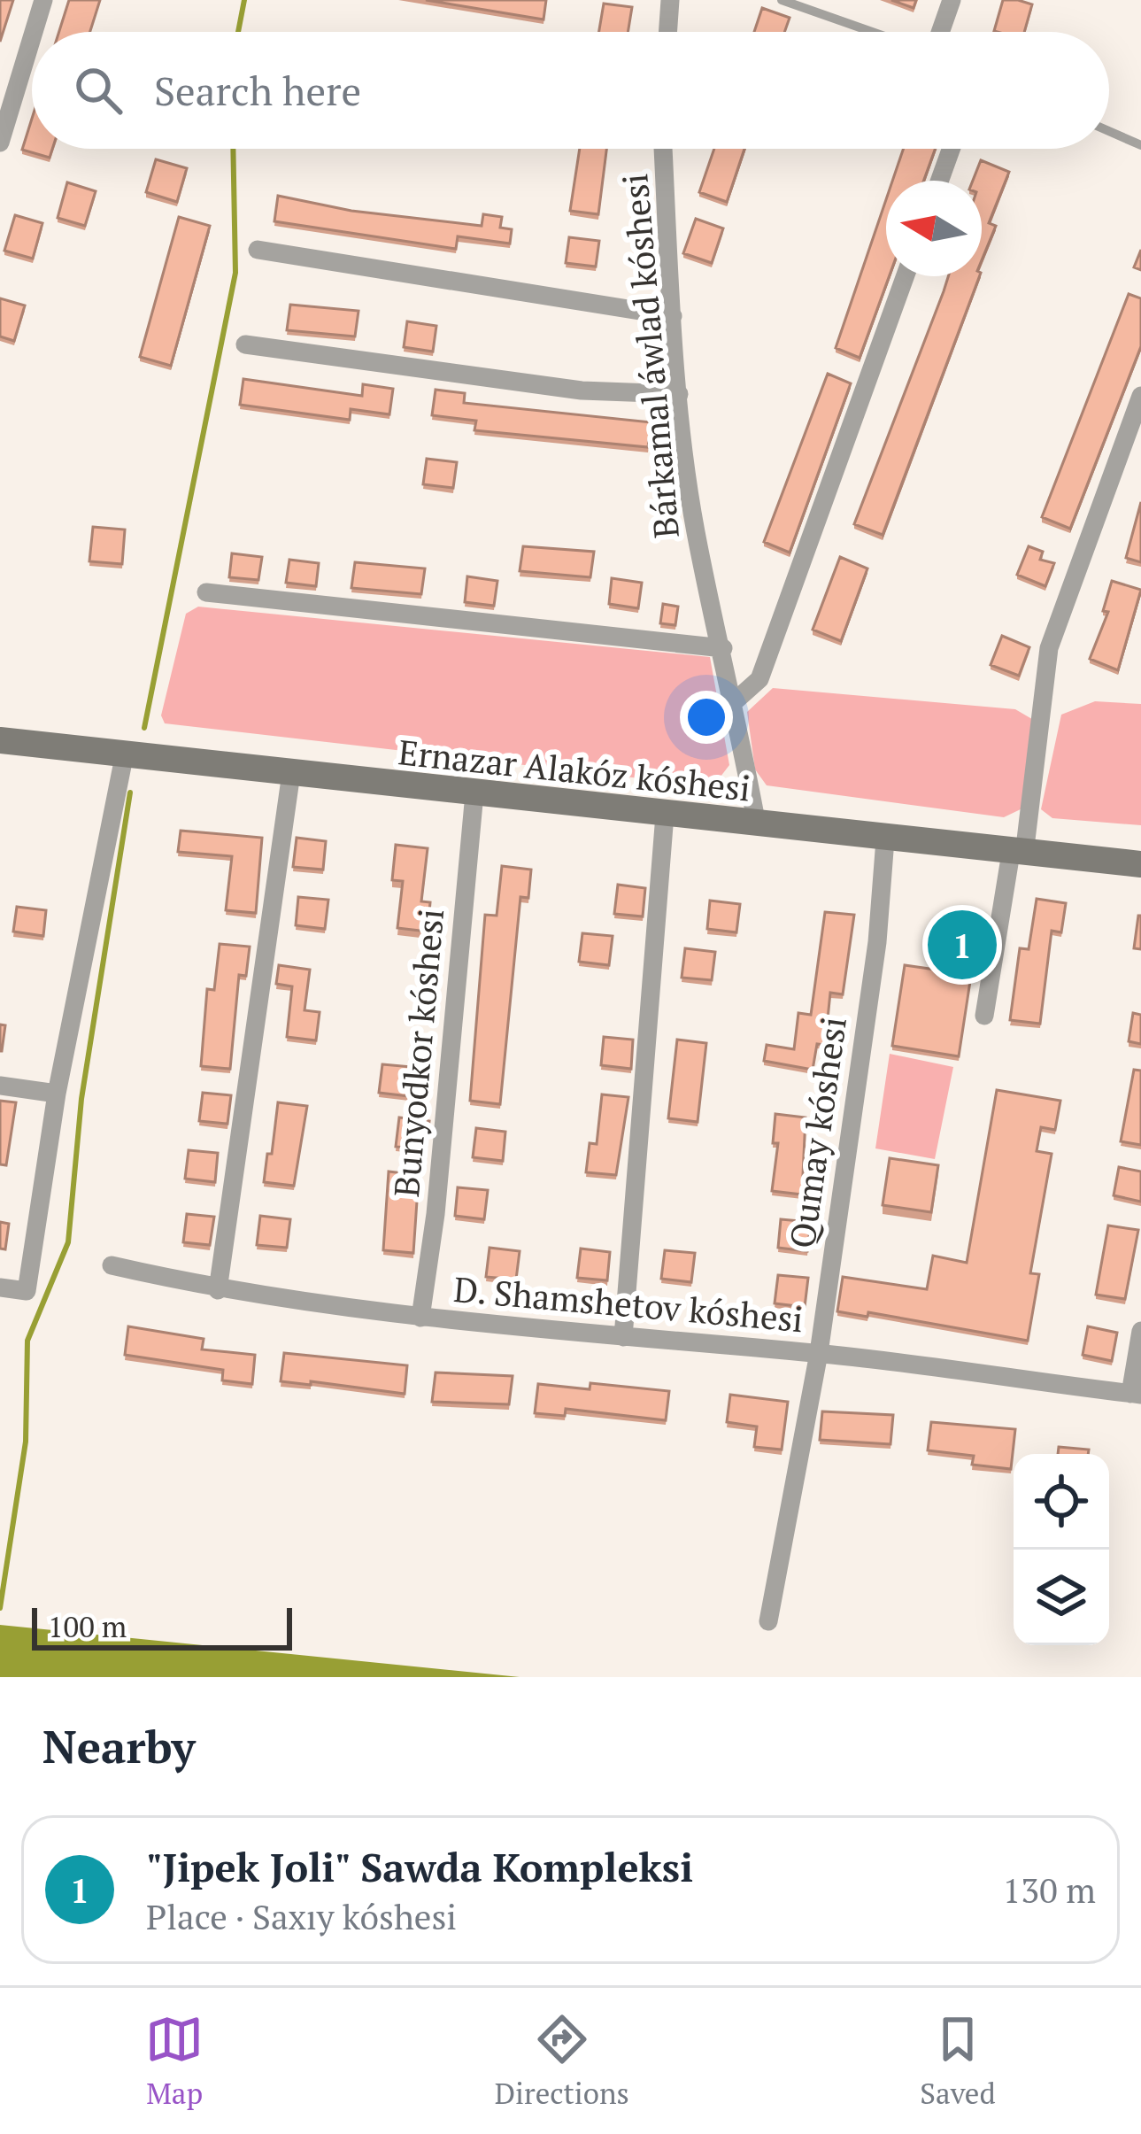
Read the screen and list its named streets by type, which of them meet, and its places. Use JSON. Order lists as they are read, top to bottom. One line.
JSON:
{"streets":{"main road":["Ernazar Alakóz kóshesi"],"street":["Bárkamal áwlad kóshesi","Bunyodkor kóshesi","Qumay kóshesi","D. Shamshetov kóshesi"]},"crossings":[["Bárkamal áwlad kóshesi","Ernazar Alakóz kóshesi"],["Ernazar Alakóz kóshesi","Bunyodkor kóshesi"],["Ernazar Alakóz kóshesi","Qumay kóshesi"],["Bunyodkor kóshesi","D. Shamshetov kóshesi"],["Qumay kóshesi","D. Shamshetov kóshesi"]],"scale_bar":"100 m","north":"left","page":{"search":"Search here","pins":"1","scale":"100 m","heading":"Nearby","list":[{"mark":"1","name":"\"Jipek Joli\" Sawda Kompleksi","note":"Place · Saxıy kóshesi","value":"130 m"}],"nav":["Map","Directions","Saved"]}}
